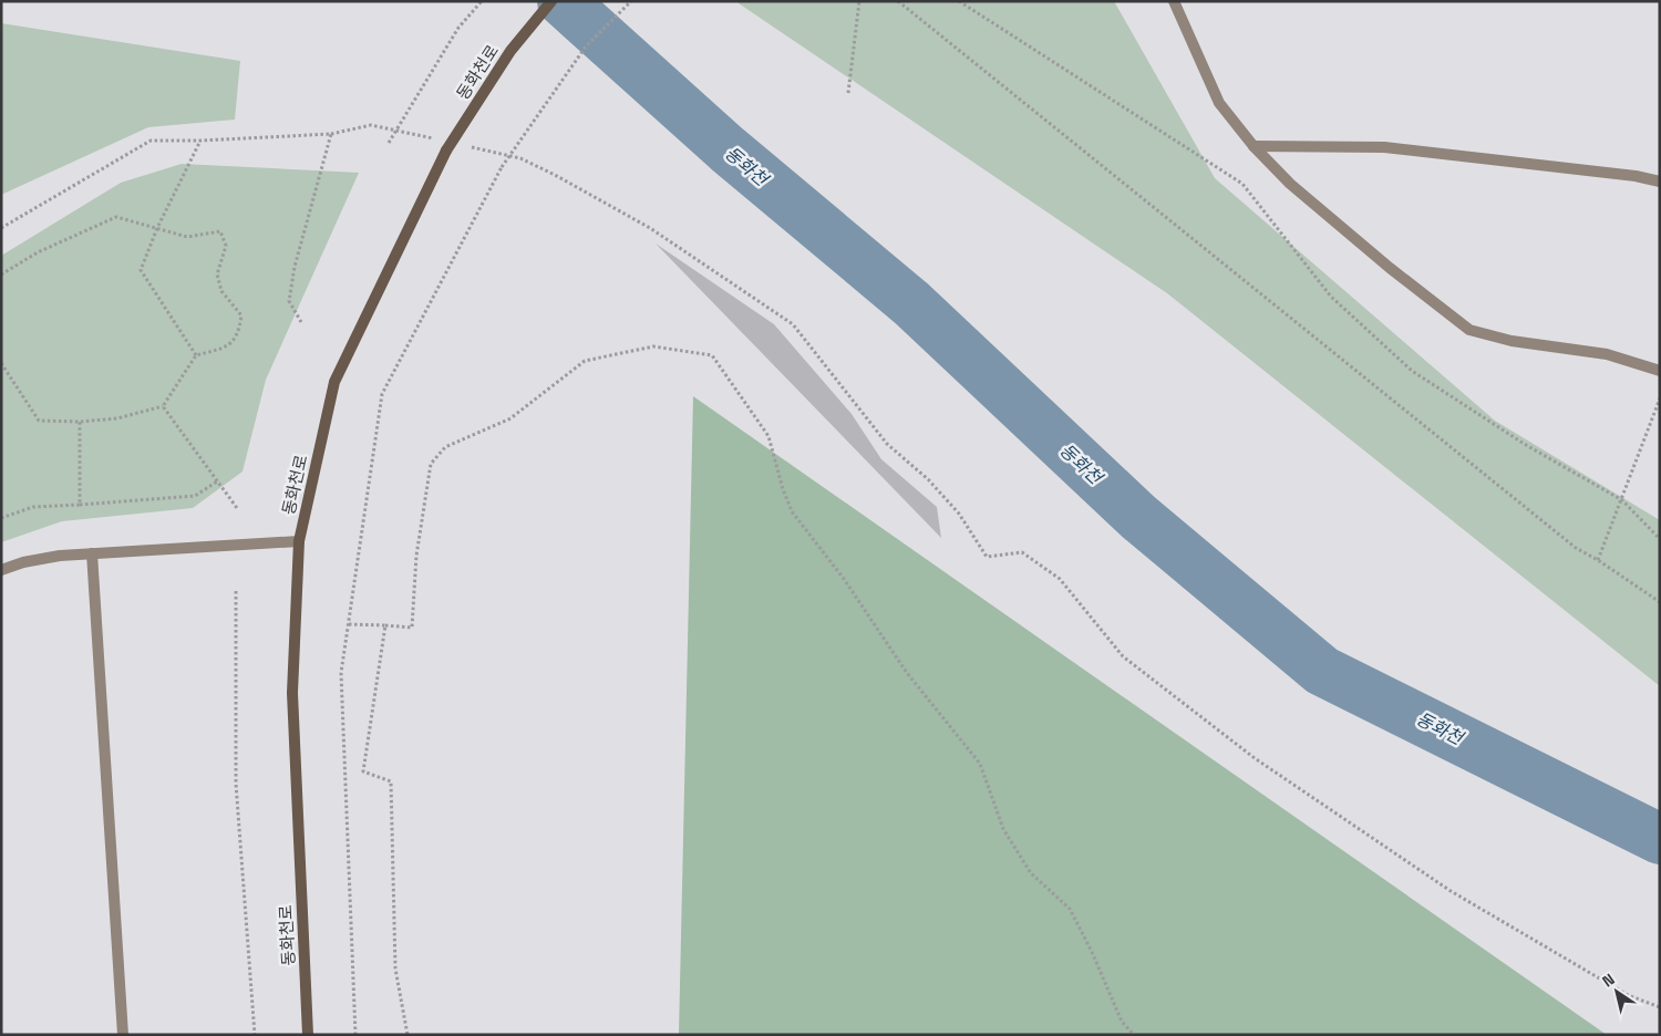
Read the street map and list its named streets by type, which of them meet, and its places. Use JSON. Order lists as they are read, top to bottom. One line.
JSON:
{"streets":{"main road":["동화천로"]},"water":["동화천"],"north":"top left"}
